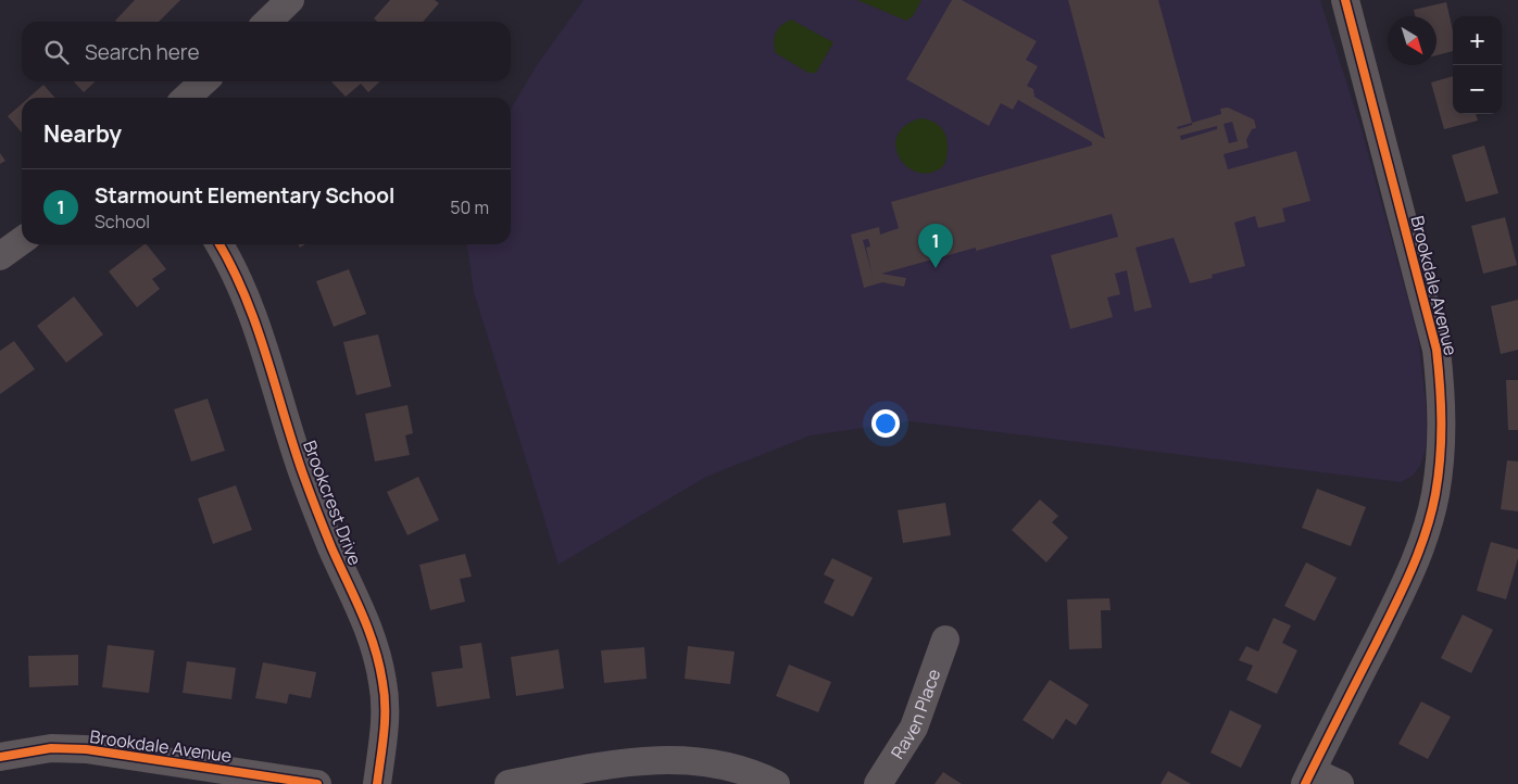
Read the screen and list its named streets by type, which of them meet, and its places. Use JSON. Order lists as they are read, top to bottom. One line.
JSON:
{"streets":{"street":["Brookdale Avenue","Brookcrest Drive","Raven Place"]},"north":"bottom right","page":{"map_buttons":["+","−"],"search":"Search here","heading":"Nearby","list":[{"mark":"1","name":"Starmount Elementary School","note":"School","value":"50 m"}],"pins":"1"}}
